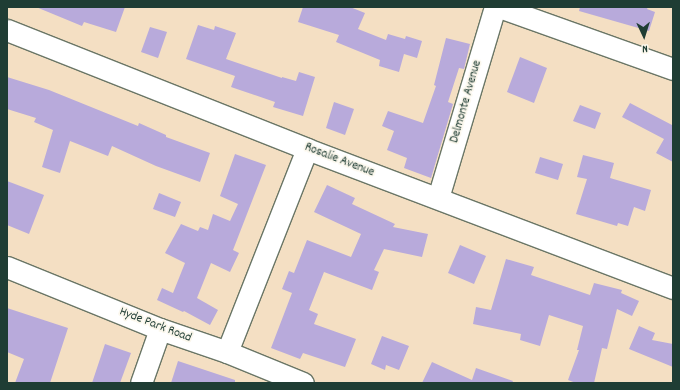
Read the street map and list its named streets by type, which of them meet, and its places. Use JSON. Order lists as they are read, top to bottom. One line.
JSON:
{"streets":{"street":["Delmonte Avenue","Rosalie Avenue","Hyde Park Road"]},"crossings":[["Delmonte Avenue","Rosalie Avenue"]],"north":"bottom"}
